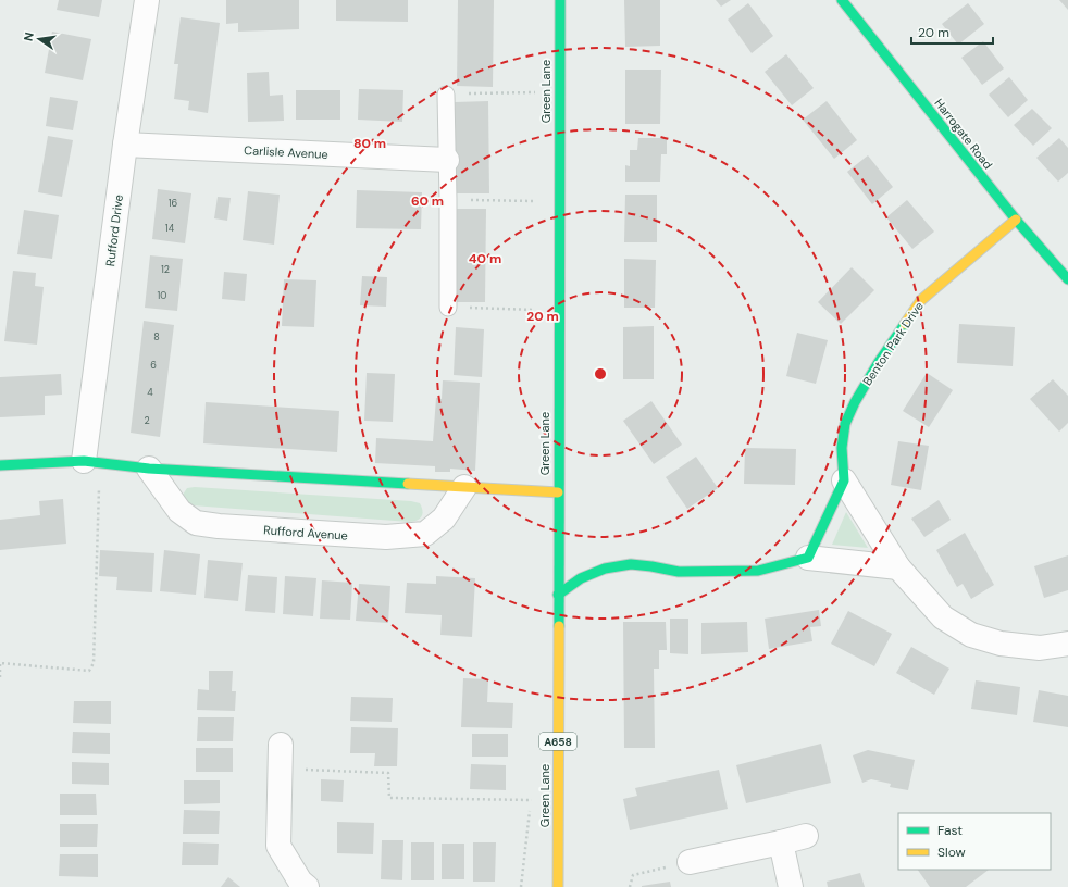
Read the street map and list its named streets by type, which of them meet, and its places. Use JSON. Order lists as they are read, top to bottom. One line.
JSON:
{"streets":{"main road":["Green Lane","Harrogate Road","Benton Park Drive","A658"],"street":["Carlisle Avenue","Rufford Drive","Rufford Avenue"]},"crossings":[["Harrogate Road","Benton Park Drive"],["Carlisle Avenue","Rufford Drive"]],"house_numbers":["16","14","12","10","8","6","4","2"],"legend":["Fast","Slow"],"scale_bar":"20 m","north":"left","rings":["80 m","60 m","40 m","20 m"]}
